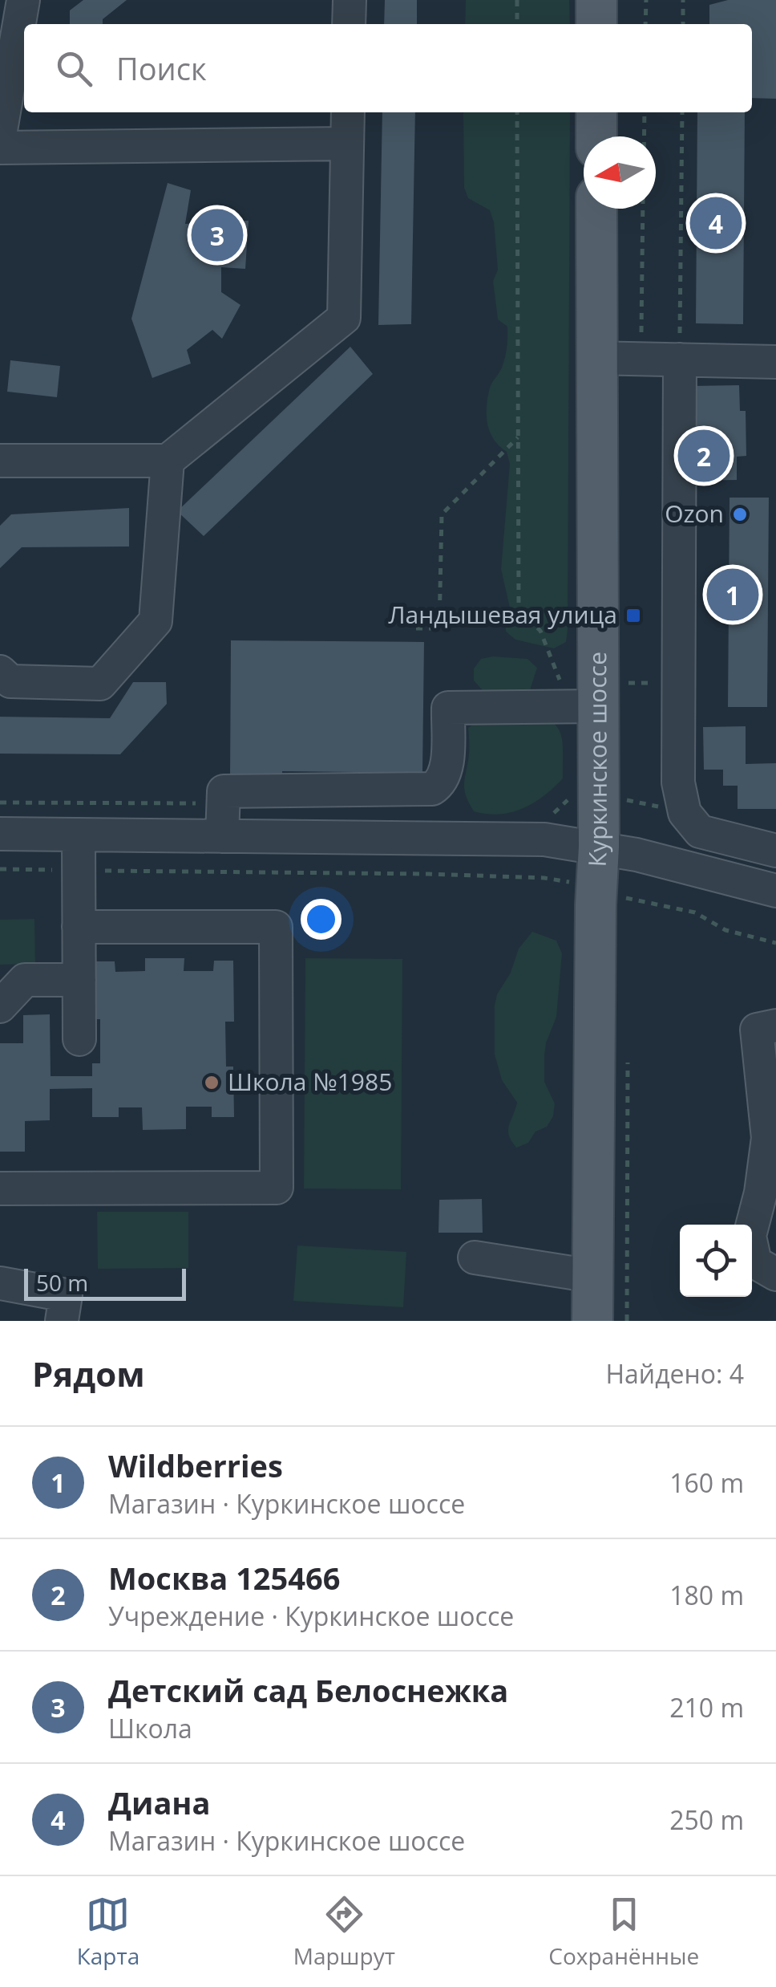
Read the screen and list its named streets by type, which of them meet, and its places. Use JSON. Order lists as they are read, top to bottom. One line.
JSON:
{"streets":{"main road":["Куркинское шоссе"]},"places":{"other":["Ozon","Школа №1985"],"transit":["Ландышевая улица"]},"scale_bar":"50 m","north":"left","page":{"search":"Поиск","pins":["4","3","2","1"],"scale":"50 m","heading":["Рядом","Найдено: 4"],"list":[{"mark":"1","name":"Wildberries","note":"Магазин · Куркинское шоссе","value":"160 m"},{"mark":"2","name":"Москва 125466","note":"Учреждение · Куркинское шоссе","value":"180 m"},{"mark":"3","name":"Детский сад Белоснежка","note":"Школа","value":"210 m"},{"mark":"4","name":"Диана","note":"Магазин · Куркинское шоссе","value":"250 m"}],"nav":["Карта","Маршрут","Сохранённые"]}}
